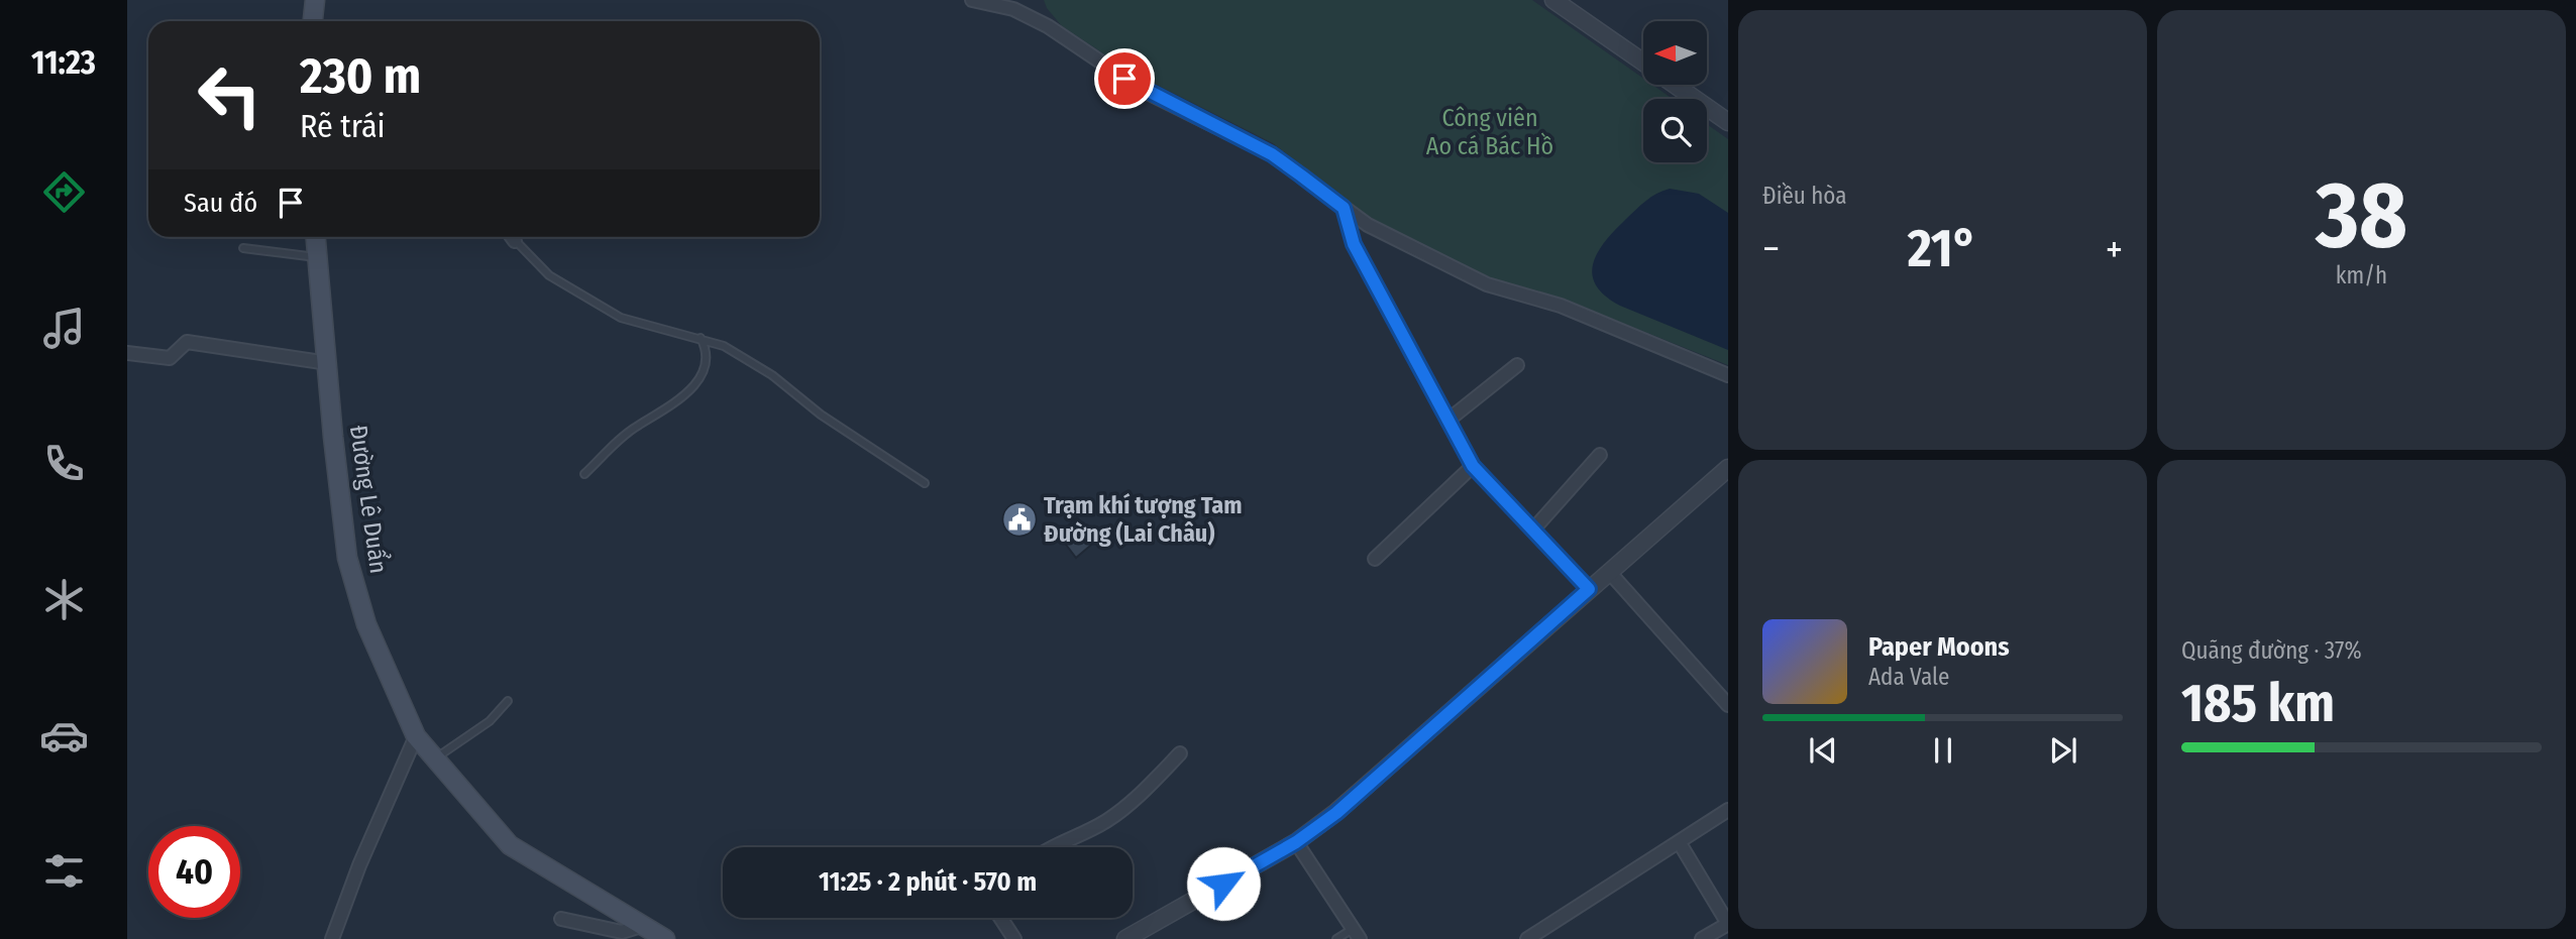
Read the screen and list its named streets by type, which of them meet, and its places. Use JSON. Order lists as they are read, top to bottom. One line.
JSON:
{"streets":{"main road":["Đường Lê Duẩn"]},"parks":["Công viên Ao cá Bác Hồ"],"places":{"public building":["Trạm khí tượng Tam Đường (Lai Châu)"]},"north":"left","page":{"tabs":"11:23","tile":["Điều hòa",["38","km/h"],["Quãng đường · 37%","185 km"]],"turn":["230 m","Rẽ trái"],"then":"Sau đó","heat":["−","21°","+"],"song":["Paper Moons","Ada Vale"],"limit":"40","trip":"11:25 · 2 phút · 570 m"}}
